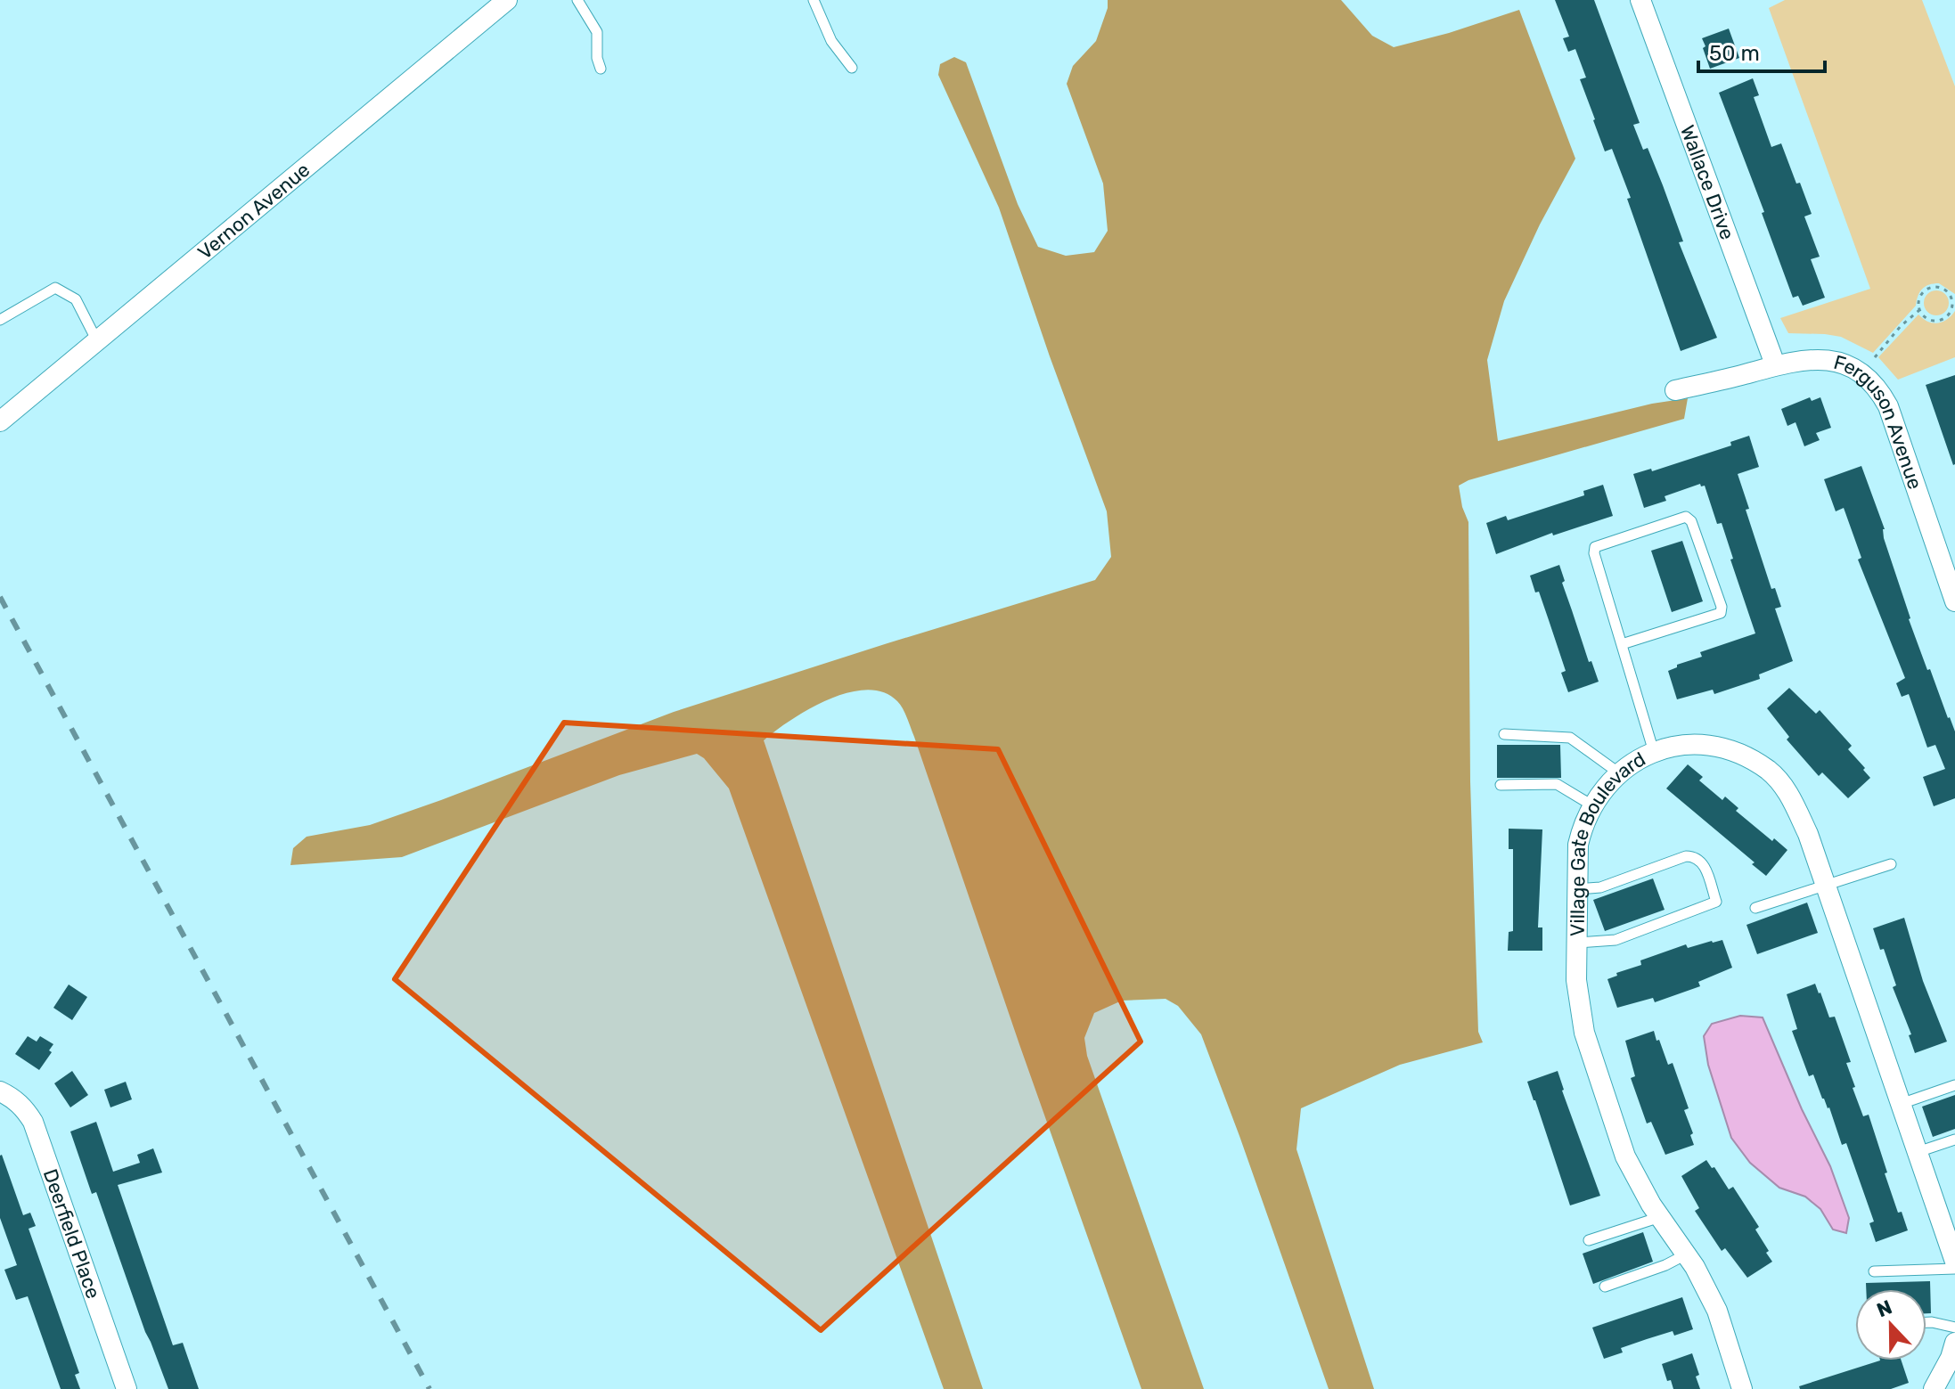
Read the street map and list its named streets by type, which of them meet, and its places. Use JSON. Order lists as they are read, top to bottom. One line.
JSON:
{"streets":{"street":["Wallace Drive","Vernon Avenue","Ferguson Avenue","Village Gate Boulevard","Deerfield Place"]},"crossings":[["Wallace Drive","Ferguson Avenue"]],"scale_bar":"50 m","north":"top"}
